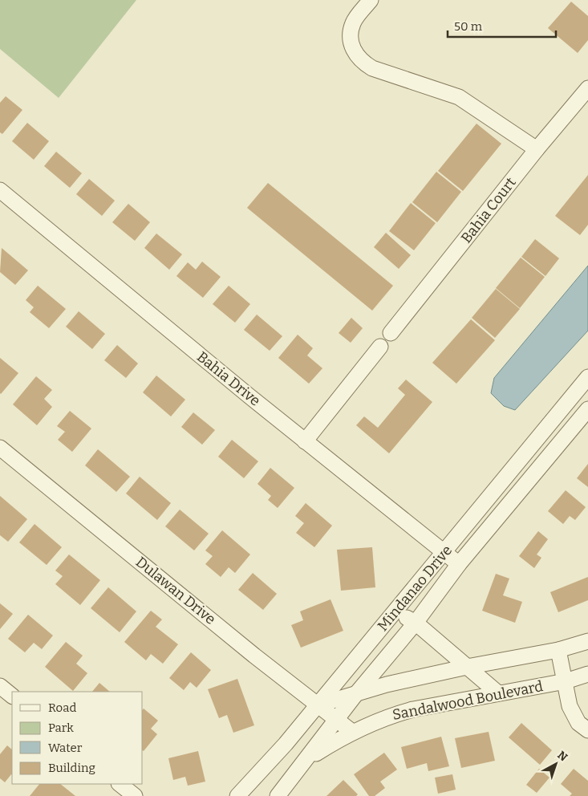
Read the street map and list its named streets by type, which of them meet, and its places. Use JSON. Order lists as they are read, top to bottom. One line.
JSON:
{"streets":{"street":["Bahia Court","Bahia Drive","Mindanao Drive","Dulawan Drive","Sandalwood Boulevard"]},"crossings":[["Bahia Drive","Mindanao Drive"],["Mindanao Drive","Dulawan Drive"],["Mindanao Drive","Sandalwood Boulevard"],["Dulawan Drive","Sandalwood Boulevard"]],"legend":["Road","Park","Water","Building"],"scale_bar":"50 m","north":"top right"}
